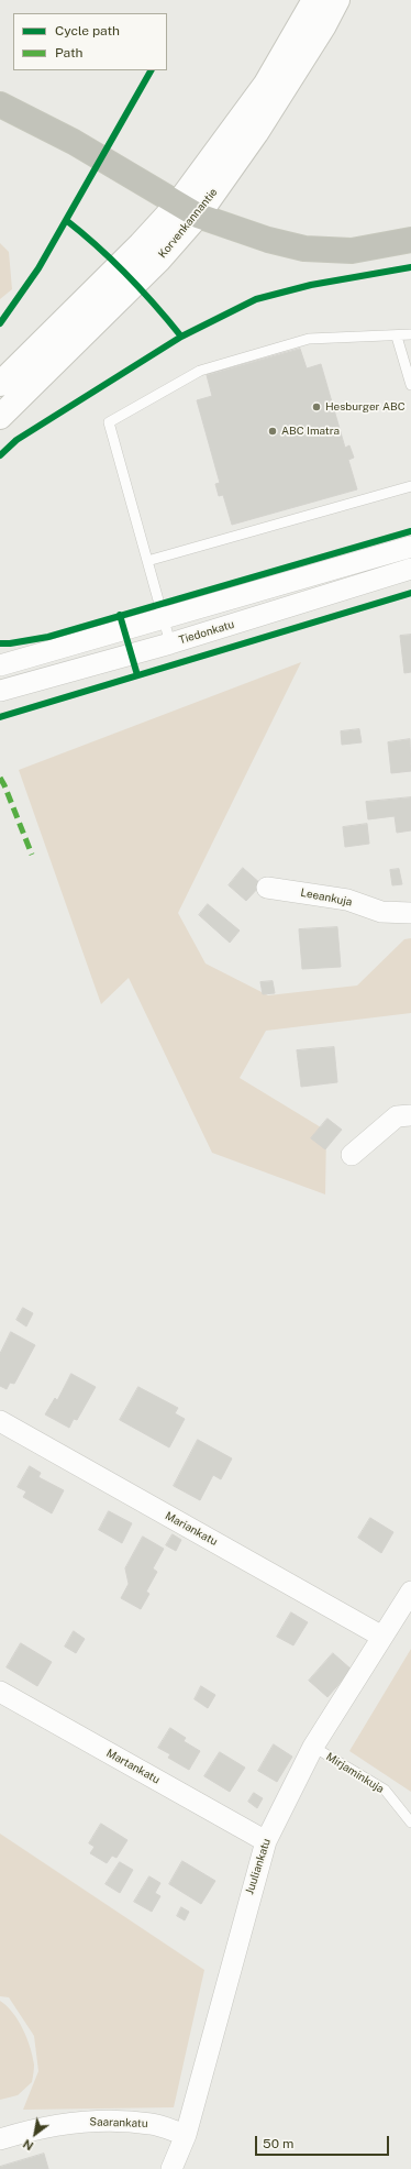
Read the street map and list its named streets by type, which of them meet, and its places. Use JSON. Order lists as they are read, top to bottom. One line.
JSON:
{"streets":{"main road":["Korvenkannantie"],"street":["Tiedonkatu","Leeankuja","Mariankatu","Martankatu","Juuliankatu","Saarankatu"],"lane":["Mirjaminkuja"]},"crossings":[["Mariankatu","Juuliankatu"],["Martankatu","Juuliankatu"],["Mirjaminkuja","Juuliankatu"],["Juuliankatu","Saarankatu"]],"places":["Hesburger ABC","ABC Imatra"],"legend":["Cycle path","Path"],"scale_bar":"50 m","north":"bottom left"}
